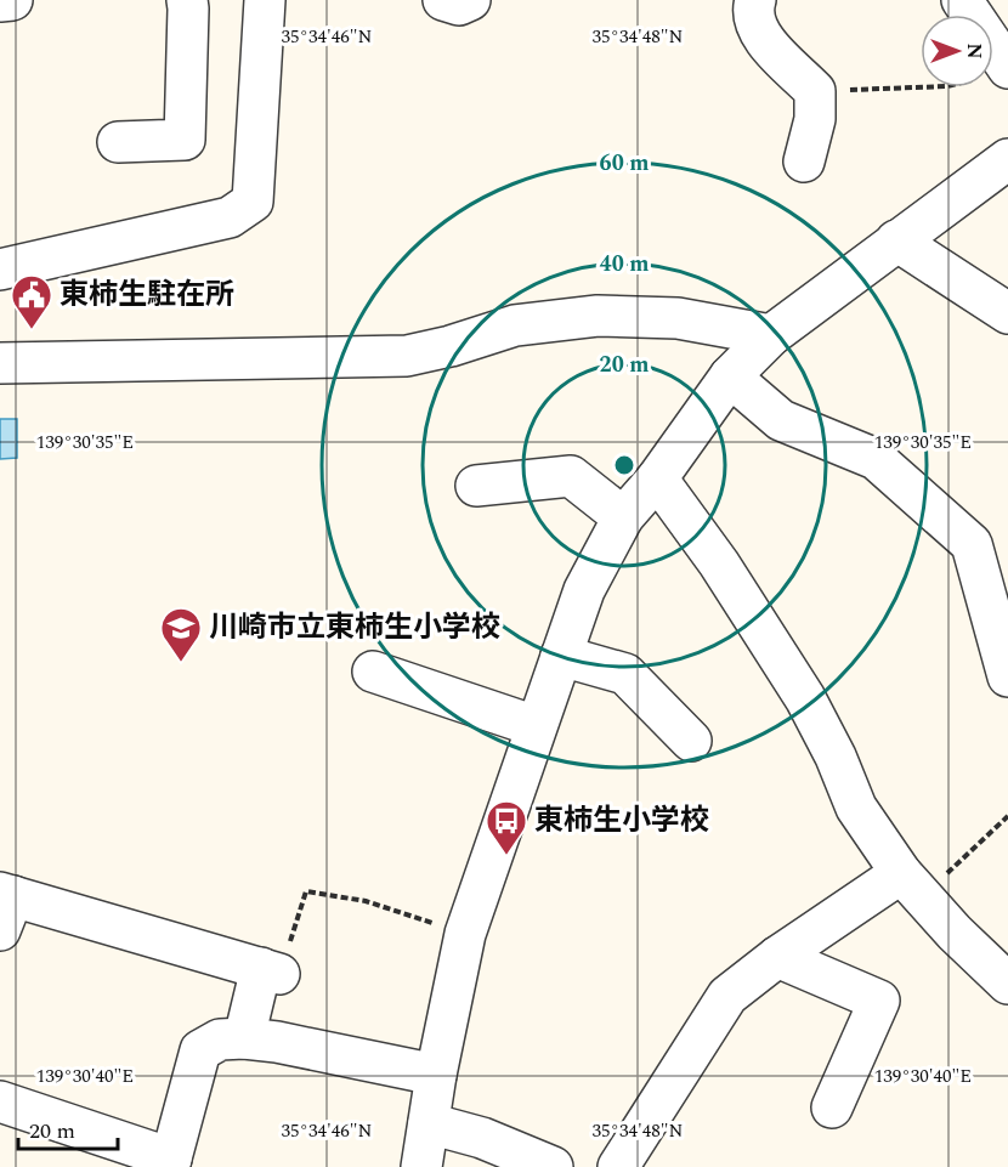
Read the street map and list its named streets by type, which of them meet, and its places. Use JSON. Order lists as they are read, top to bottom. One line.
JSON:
{"places":{"public building":["東柿生駐在所"],"school or university":["川崎市立東柿生小学校"],"bus stop":["東柿生小学校"]},"scale_bar":"20 m","north":"right","coordinates":["35°34'46\"N","35°34'48\"N","139°30'35\"E","139°30'40\"E"],"rings":["60 m","40 m","20 m"]}
